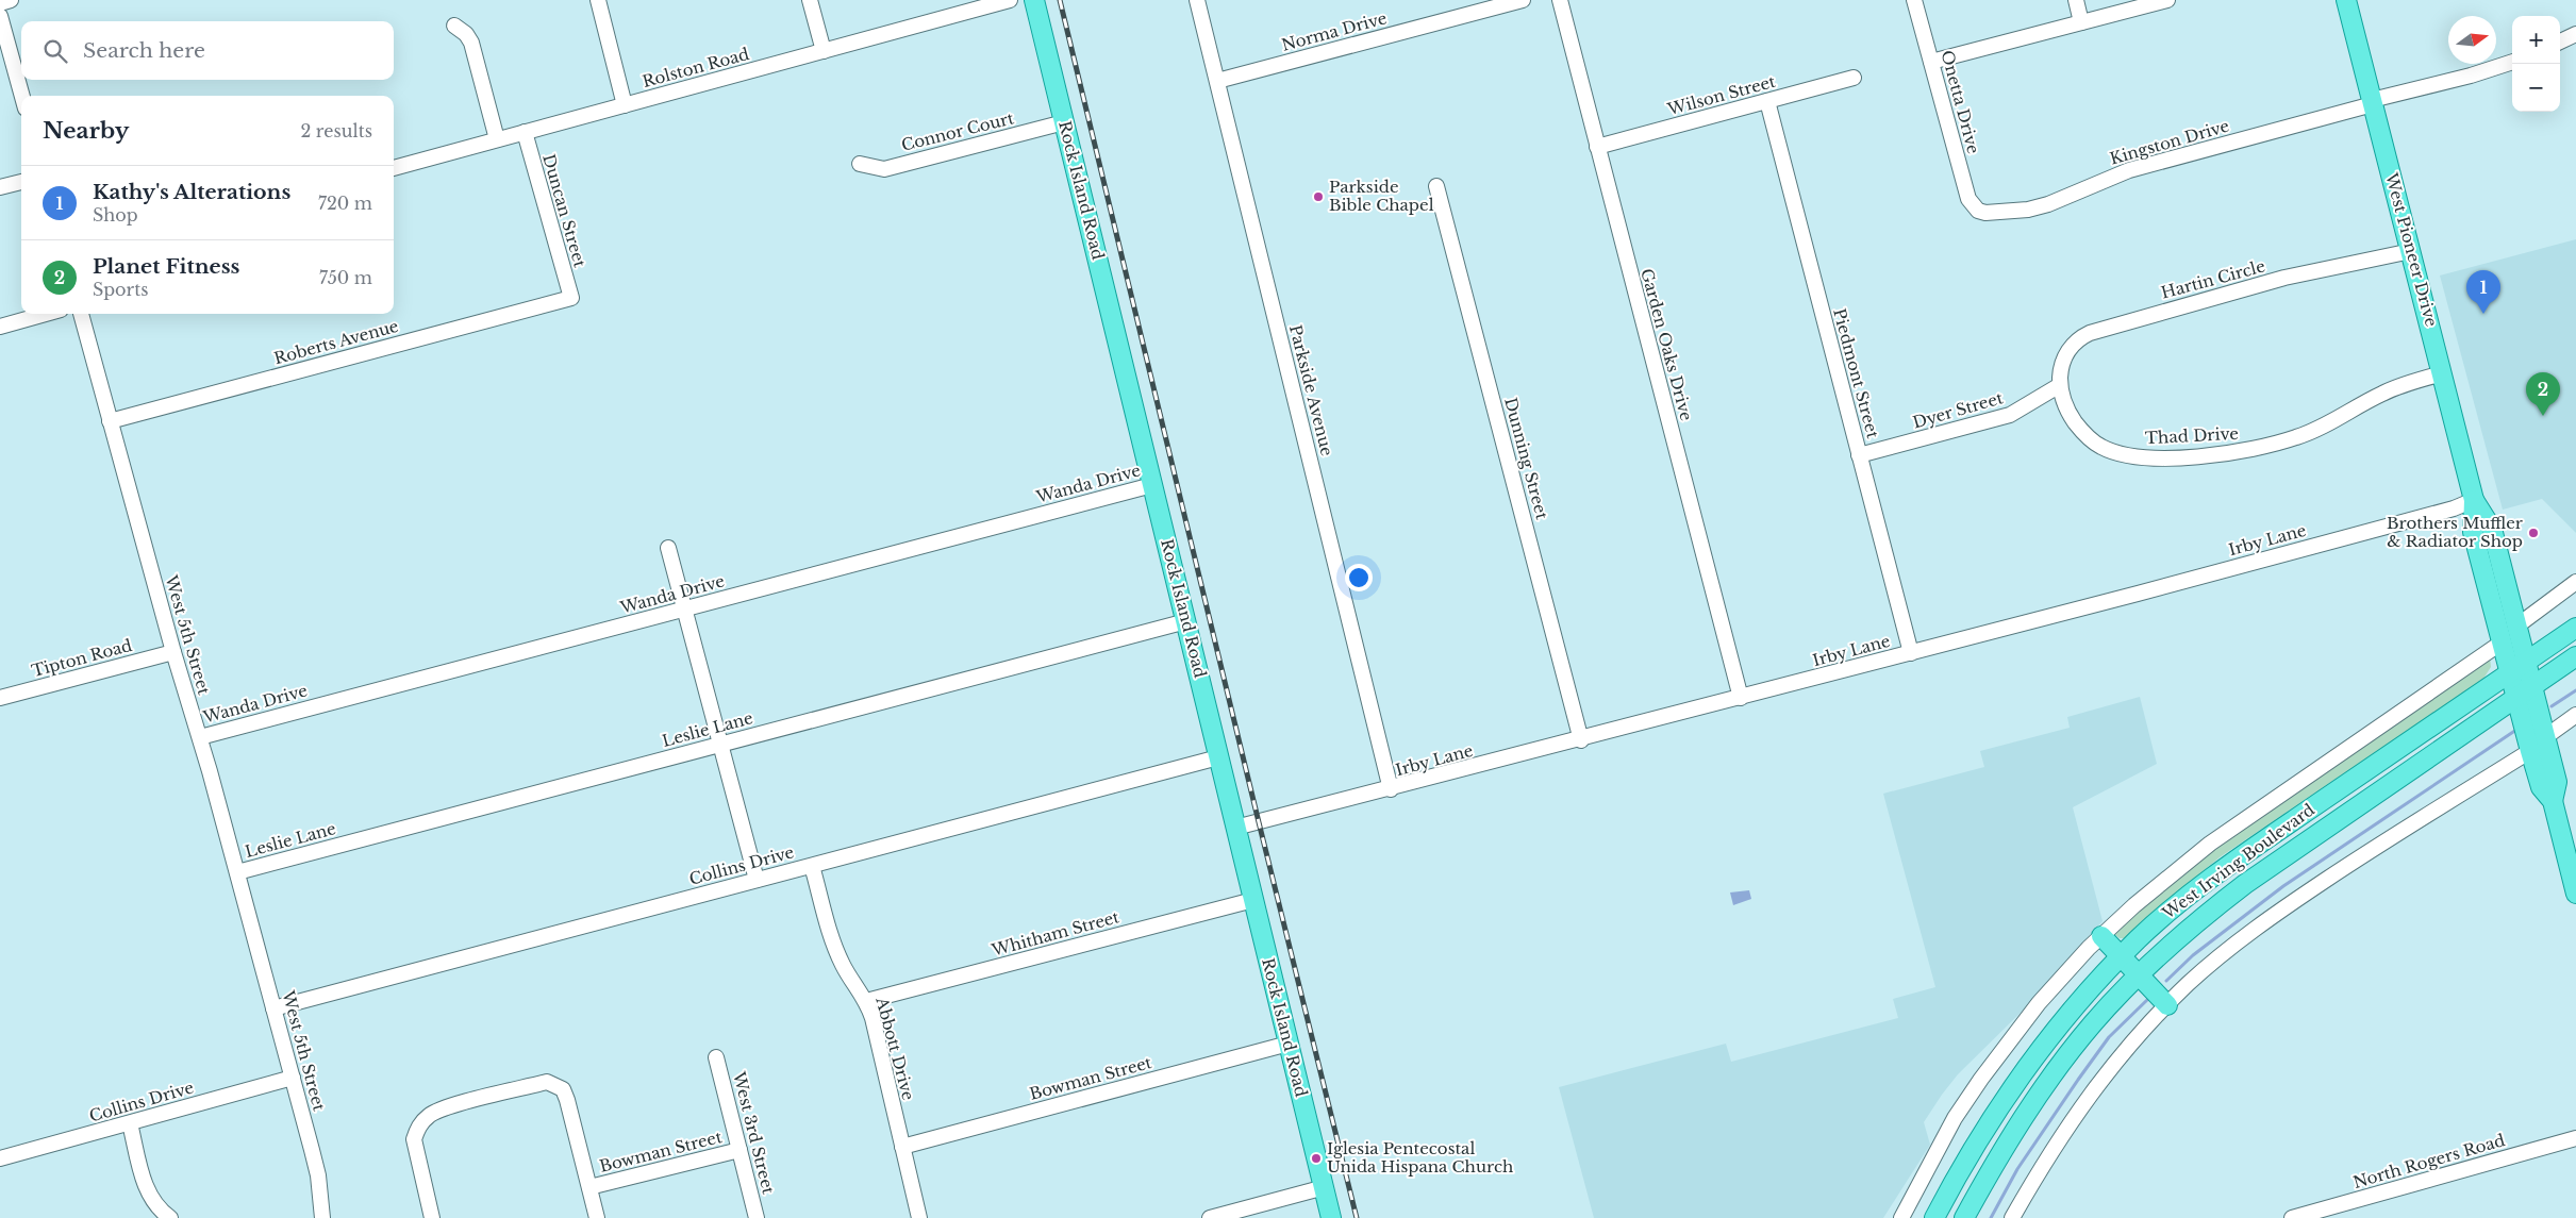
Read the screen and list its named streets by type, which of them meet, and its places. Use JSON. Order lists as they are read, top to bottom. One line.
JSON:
{"streets":{"main road":["Rock Island Road","West Pioneer Drive","West Irving Boulevard"],"street":["Norma Drive","Rolston Road","Wilson Street","Onetta Drive","Connor Court","Kingston Drive","Duncan Street","Hartin Circle","Roberts Avenue","Garden Oaks Drive","Piedmont Street","Parkside Avenue","Dyer Street","Thad Drive","Dunning Street","Wanda Drive","Irby Lane","West 5th Street","Tipton Road","Leslie Lane","Collins Drive","Whitham Street","Abbott Drive","Bowman Street","West 3rd Street","North Rogers Road"]},"crossings":[["Norma Drive","Parkside Avenue"],["Rolston Road","Duncan Street"],["Wilson Street","Garden Oaks Drive"],["Wilson Street","Piedmont Street"],["Onetta Drive","Kingston Drive"],["Connor Court","Rock Island Road"],["Kingston Drive","West Pioneer Drive"],["Rock Island Road","Wanda Drive"],["Rock Island Road","Irby Lane"],["Rock Island Road","Leslie Lane"],["Rock Island Road","Collins Drive"],["Rock Island Road","Whitham Street"],["Rock Island Road","Bowman Street"],["Duncan Street","Roberts Avenue"],["West Pioneer Drive","Hartin Circle"],["West Pioneer Drive","Thad Drive"],["West Pioneer Drive","Irby Lane"],["West Pioneer Drive","West Irving Boulevard"],["Hartin Circle","Dyer Street"],["Hartin Circle","Thad Drive"],["Roberts Avenue","West 5th Street"],["Garden Oaks Drive","Irby Lane"],["Piedmont Street","Dyer Street"],["Piedmont Street","Irby Lane"],["Parkside Avenue","Irby Lane"],["Dyer Street","Thad Drive"],["Dunning Street","Irby Lane"],["Wanda Drive","West 5th Street"],["West 5th Street","Tipton Road"],["West 5th Street","Leslie Lane"],["West 5th Street","Collins Drive"],["Collins Drive","Abbott Drive"],["Whitham Street","Abbott Drive"],["Abbott Drive","Bowman Street"],["Bowman Street","West 3rd Street"]],"places":["Parkside Bible Chapel","Brothers Muffler & Radiator Shop","Iglesia Pentecostal Unida Hispana Church"],"north":"right","page":{"map_buttons":["+","−"],"search":"Search here","heading":["Nearby","2 results"],"list":[{"mark":"1","name":"Kathy's Alterations","note":"Shop","value":"720 m"},{"mark":"2","name":"Planet Fitness","note":"Sports","value":"750 m"}],"pins":["1","2"]}}
